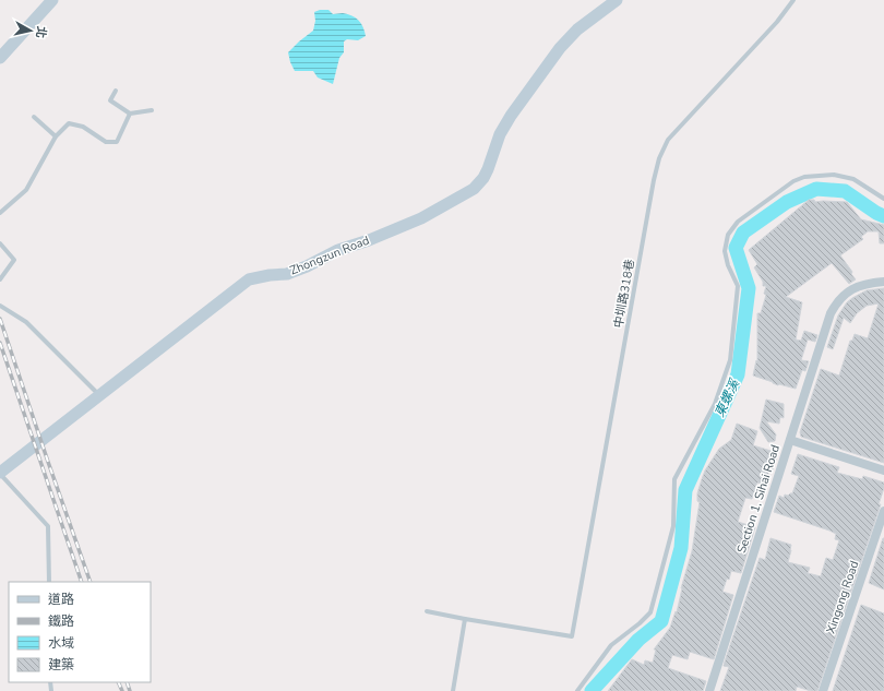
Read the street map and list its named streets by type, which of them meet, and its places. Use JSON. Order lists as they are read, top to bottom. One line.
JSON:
{"streets":{"street":["Zhongzun Road","Section 1, Sihai Road","Xingong Road"],"lane":["中圳路318巷"]},"water":["東螺溪"],"legend":["道路","鐵路","水域","建築"],"north":"right"}
